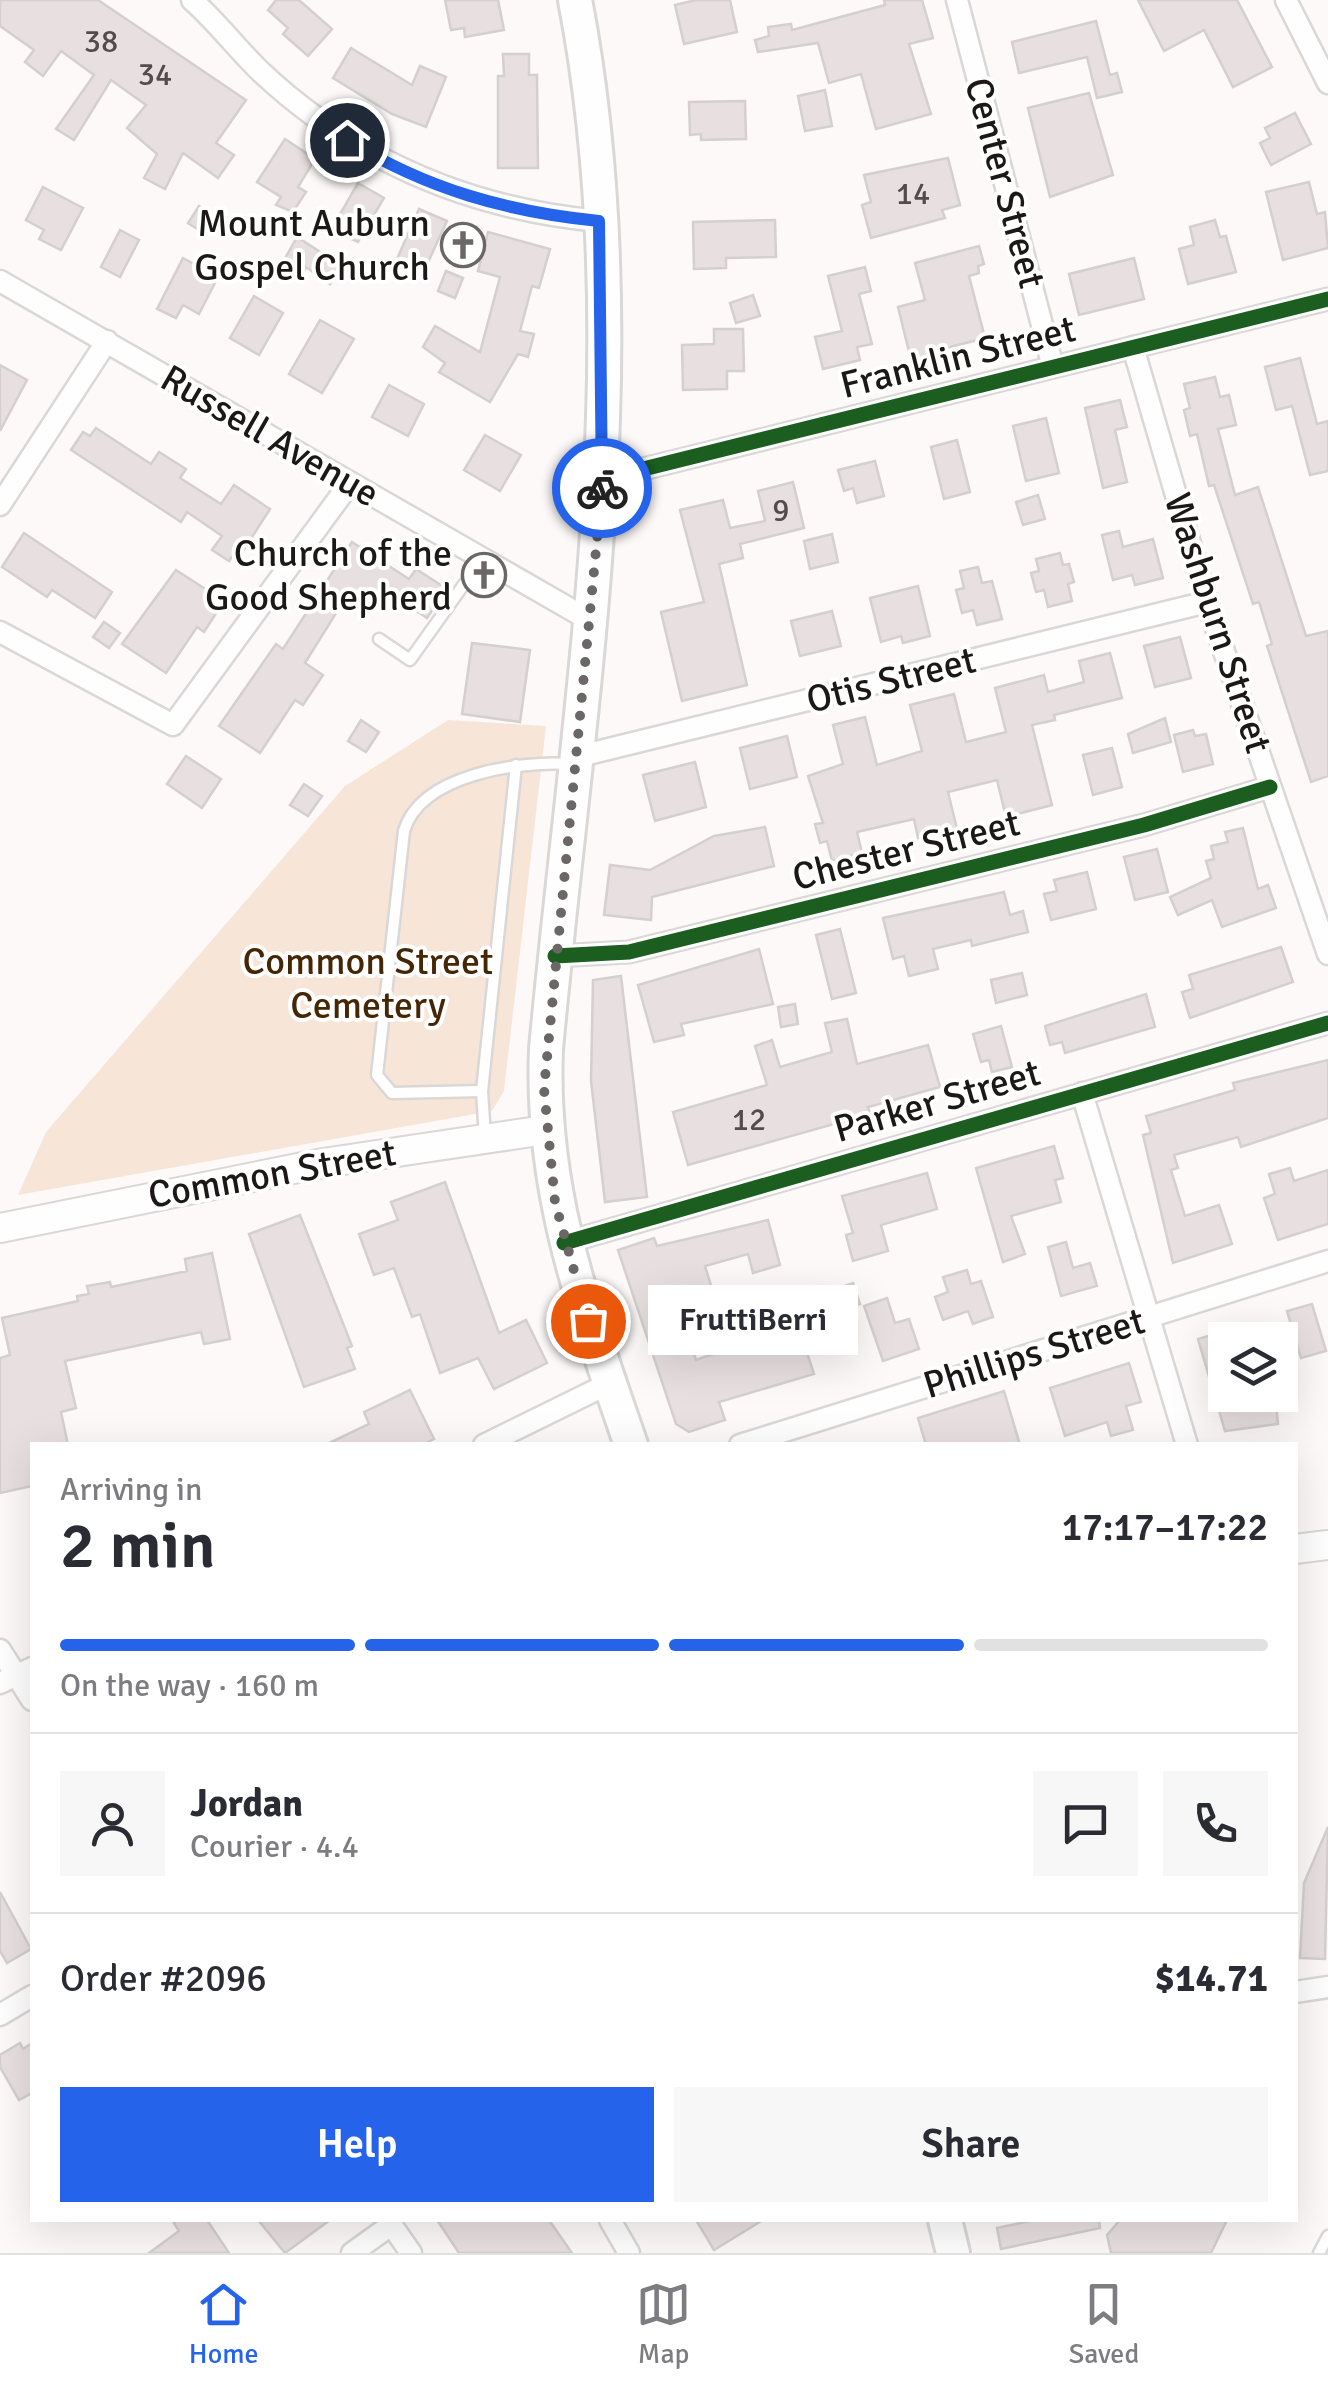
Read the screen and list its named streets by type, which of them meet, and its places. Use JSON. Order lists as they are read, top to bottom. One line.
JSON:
{"streets":{"main road":["Common Street"],"street":["Center Street","Franklin Street","Russell Avenue","Washburn Street","Otis Street","Chester Street","Parker Street","Phillips Street"]},"crossings":[["Center Street","Franklin Street"],["Franklin Street","Washburn Street"],["Washburn Street","Otis Street"],["Washburn Street","Chester Street"]],"parks":["Common Street Cemetery"],"places":{"church":["Mount Auburn Gospel Church","Church of the Good Shepherd"],"other":["FruttiBerri"]},"house_numbers":["38","34","14","9","12"],"page":{"bubble":"FruttiBerri","heading":["2 min","Arriving in","17:17–17:22"],"panel":["Jordan","Courier · 4.4","Order #2096","$14.71"],"bar":"On the way · 160 m","buttons":["Help","Share"],"tabs":["Home","Map","Saved"]}}
